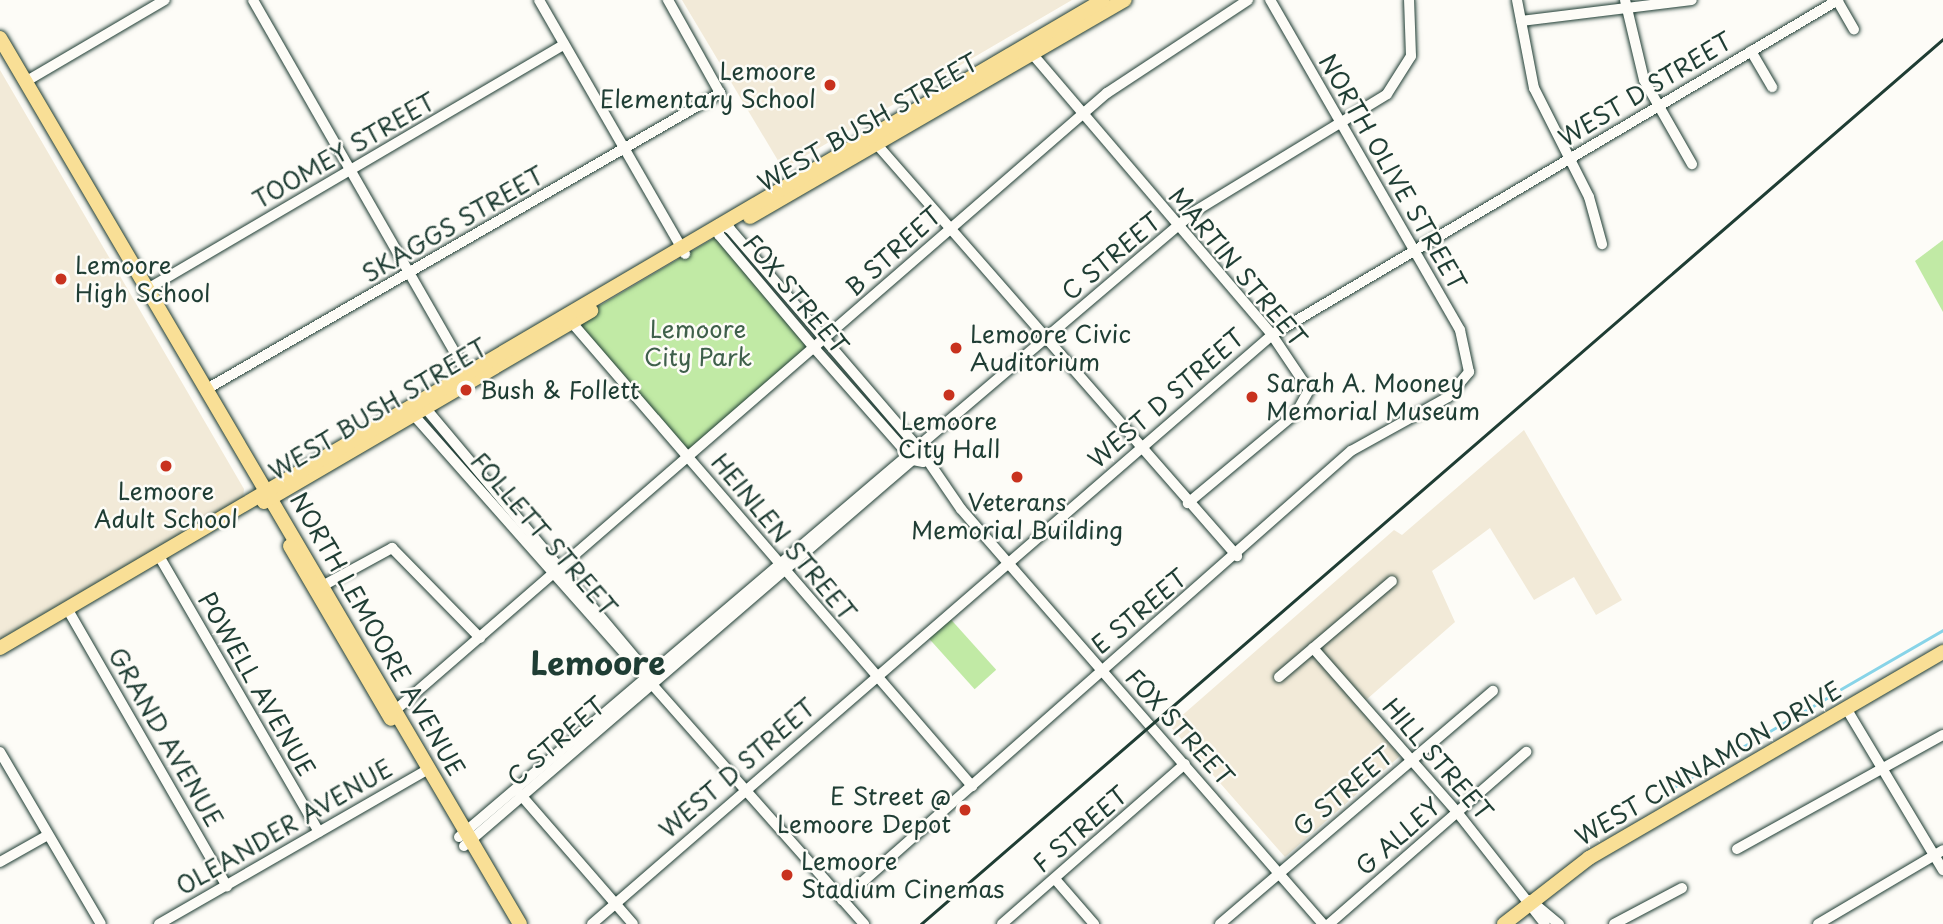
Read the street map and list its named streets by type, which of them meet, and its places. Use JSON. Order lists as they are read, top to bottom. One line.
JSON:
{"streets":{"main road":["WEST BUSH STREET","NORTH LEMOORE AVENUE","WEST CINNAMON DRIVE"],"street":["WEST D STREET","TOOMEY STREET","NORTH OLIVE STREET","SKAGGS STREET","B STREET","C STREET","MARTIN STREET","FOX STREET","FOLLETT STREET","HEINLEN STREET","E STREET","POWELL AVENUE","GRAND AVENUE","HILL STREET","G STREET","OLEANDER AVENUE","F STREET","G ALLEY"]},"crossings":[["WEST D STREET","NORTH OLIVE STREET"],["WEST D STREET","MARTIN STREET"],["WEST D STREET","FOX STREET"],["WEST D STREET","FOLLETT STREET"],["WEST D STREET","HEINLEN STREET"],["WEST BUSH STREET","MARTIN STREET"],["WEST BUSH STREET","FOX STREET"],["WEST BUSH STREET","FOLLETT STREET"],["WEST BUSH STREET","HEINLEN STREET"],["WEST BUSH STREET","NORTH LEMOORE AVENUE"],["WEST BUSH STREET","POWELL AVENUE"],["WEST BUSH STREET","GRAND AVENUE"],["TOOMEY STREET","NORTH LEMOORE AVENUE"],["NORTH OLIVE STREET","C STREET"],["NORTH OLIVE STREET","E STREET"],["SKAGGS STREET","NORTH LEMOORE AVENUE"],["B STREET","MARTIN STREET"],["B STREET","FOX STREET"],["B STREET","FOLLETT STREET"],["B STREET","HEINLEN STREET"],["B STREET","NORTH LEMOORE AVENUE"],["C STREET","MARTIN STREET"],["C STREET","FOX STREET"],["C STREET","FOLLETT STREET"],["C STREET","HEINLEN STREET"],["C STREET","NORTH LEMOORE AVENUE"],["FOX STREET","E STREET"],["FOX STREET","G STREET"],["FOX STREET","F STREET"],["FOLLETT STREET","E STREET"],["HEINLEN STREET","E STREET"],["NORTH LEMOORE AVENUE","OLEANDER AVENUE"],["POWELL AVENUE","OLEANDER AVENUE"],["GRAND AVENUE","OLEANDER AVENUE"],["HILL STREET","WEST CINNAMON DRIVE"],["HILL STREET","G STREET"],["HILL STREET","G ALLEY"]],"districts":["Lemoore"],"parks":["Lemoore City Park"],"places":["Lemoore Elementary School","Lemoore High School","Lemoore Civic Auditorium","Bush & Follett","Lemoore City Hall","Sarah A. Mooney Memorial Museum","Lemoore Adult School","Veterans Memorial Building","E Street @ Lemoore Depot","Lemoore Stadium Cinemas"]}
